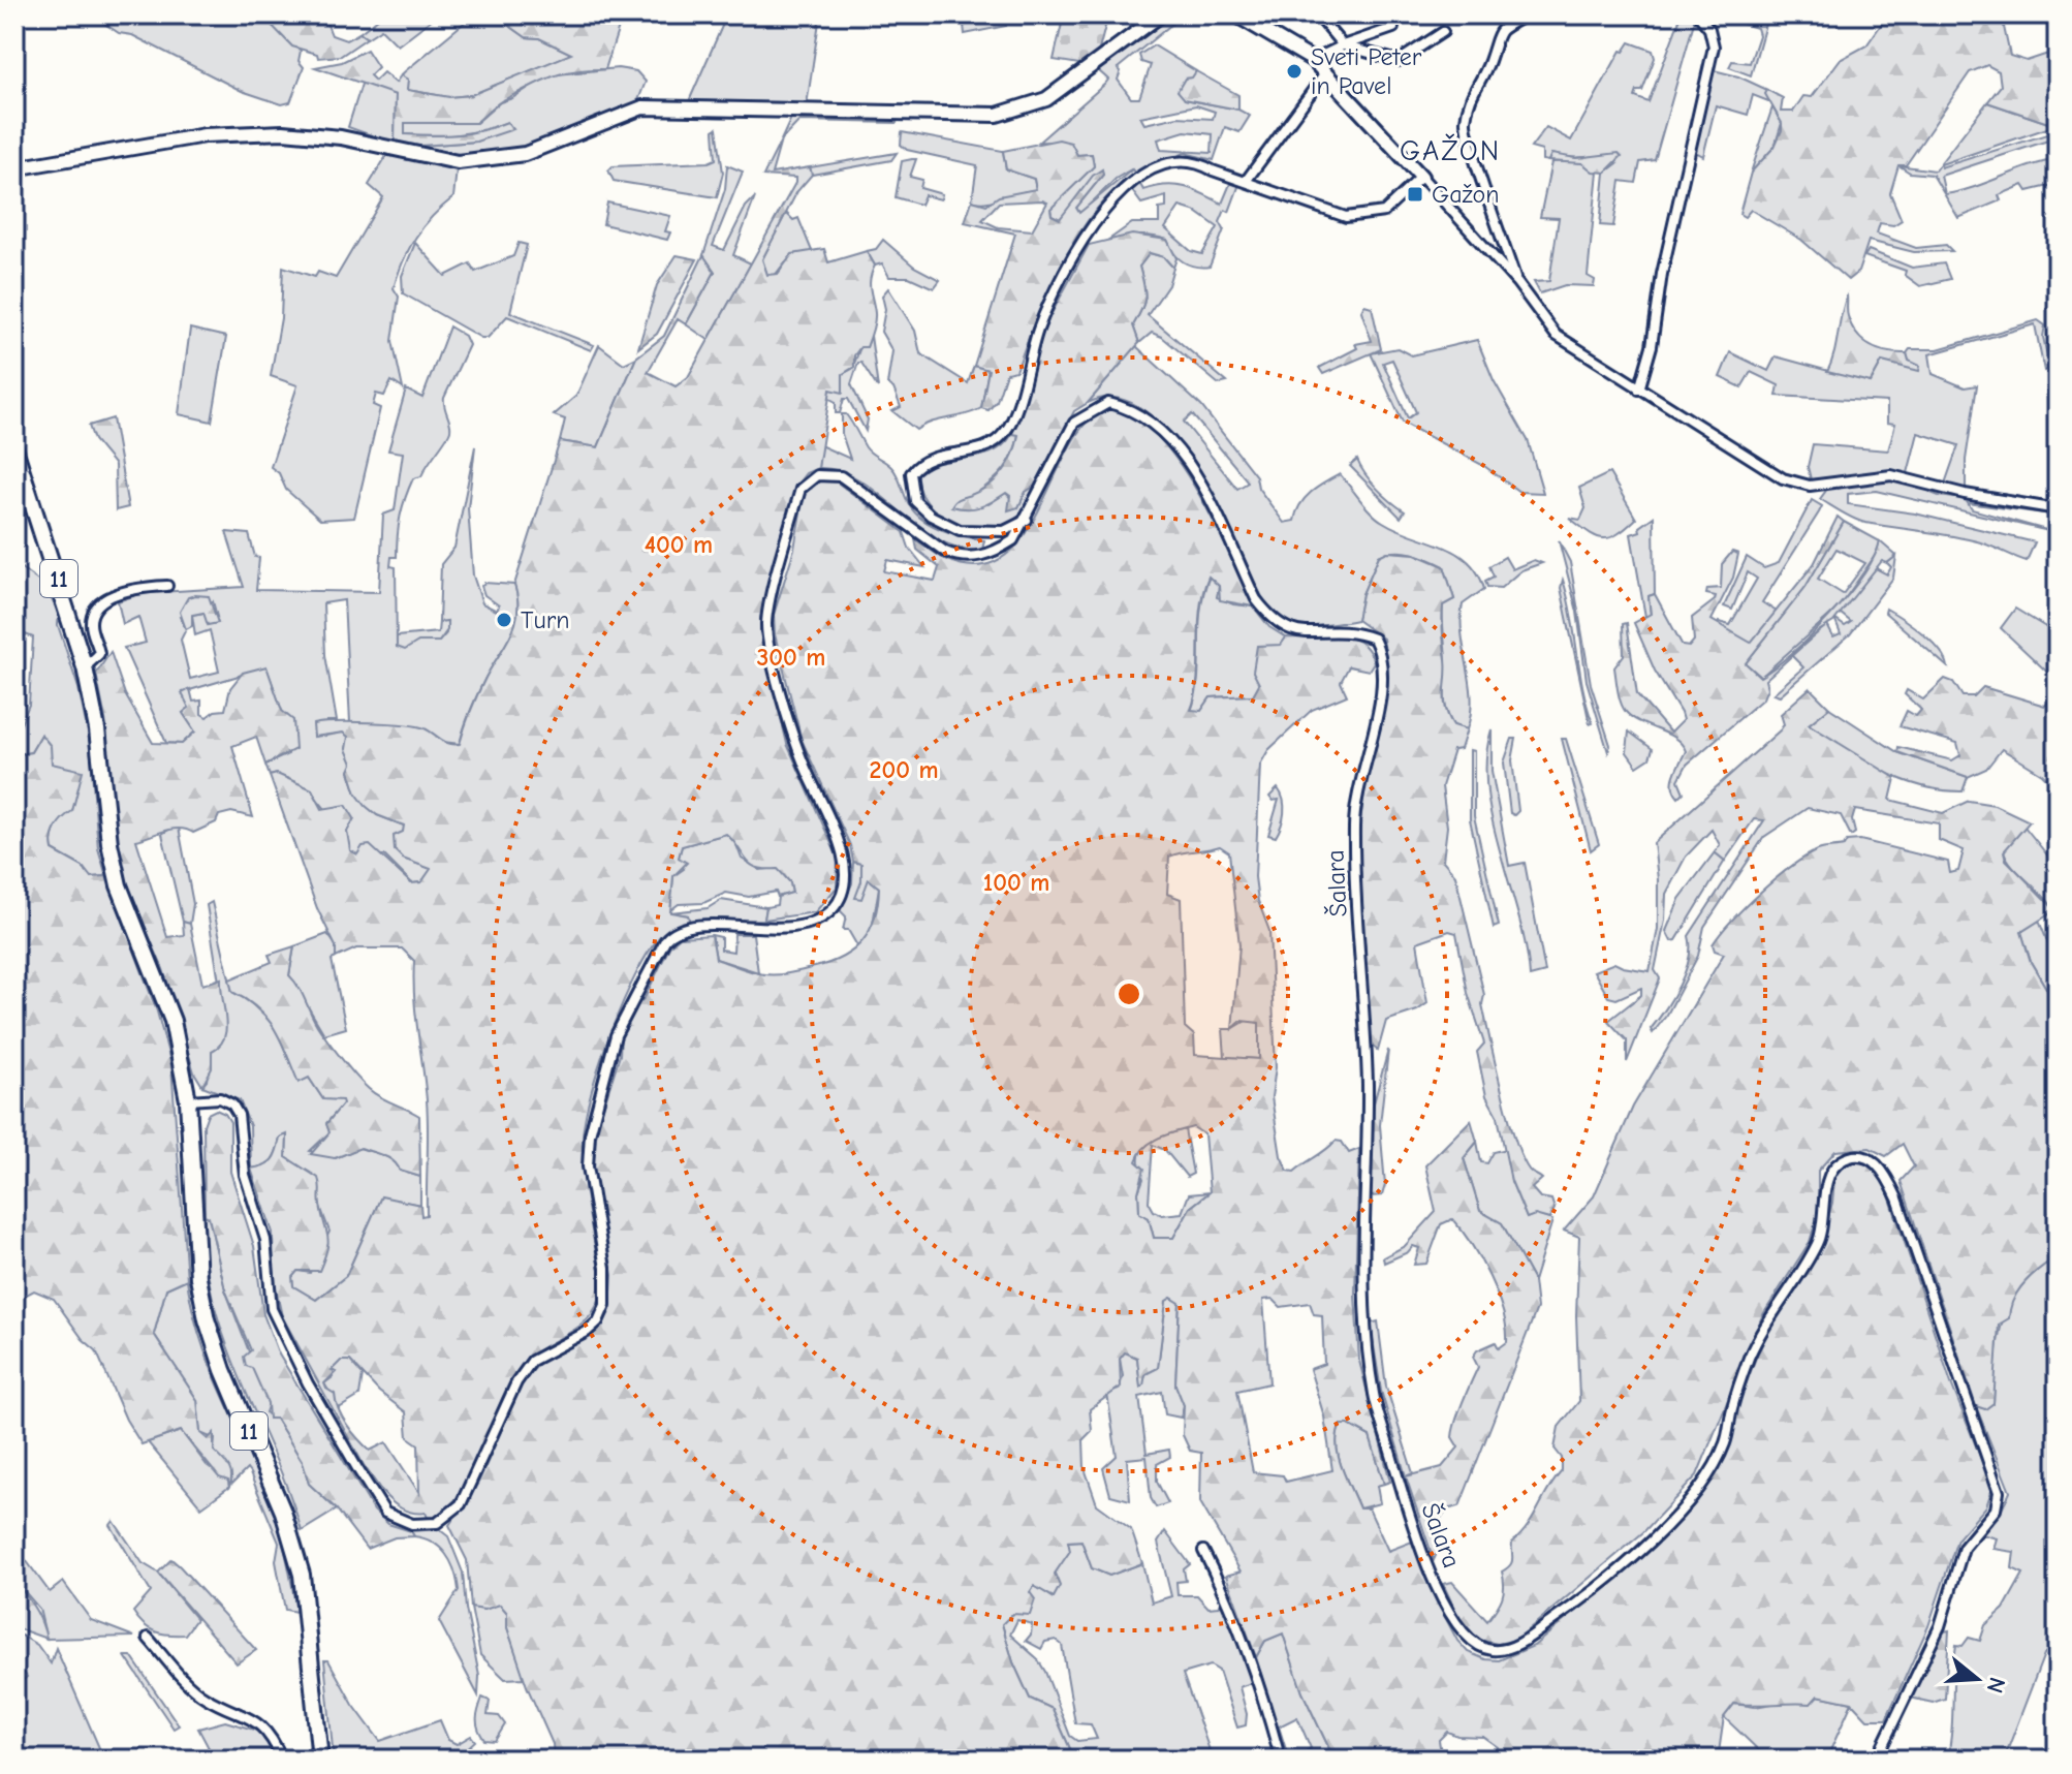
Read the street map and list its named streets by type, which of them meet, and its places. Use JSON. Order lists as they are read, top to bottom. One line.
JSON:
{"streets":{"main road":["11"],"street":["Šalara"]},"districts":["GAŽON"],"places":{"other":["Sveti Peter in Pavel","Turn"],"transit":["Gažon"]},"north":"right","rings":["400 m","300 m","200 m","100 m"]}
